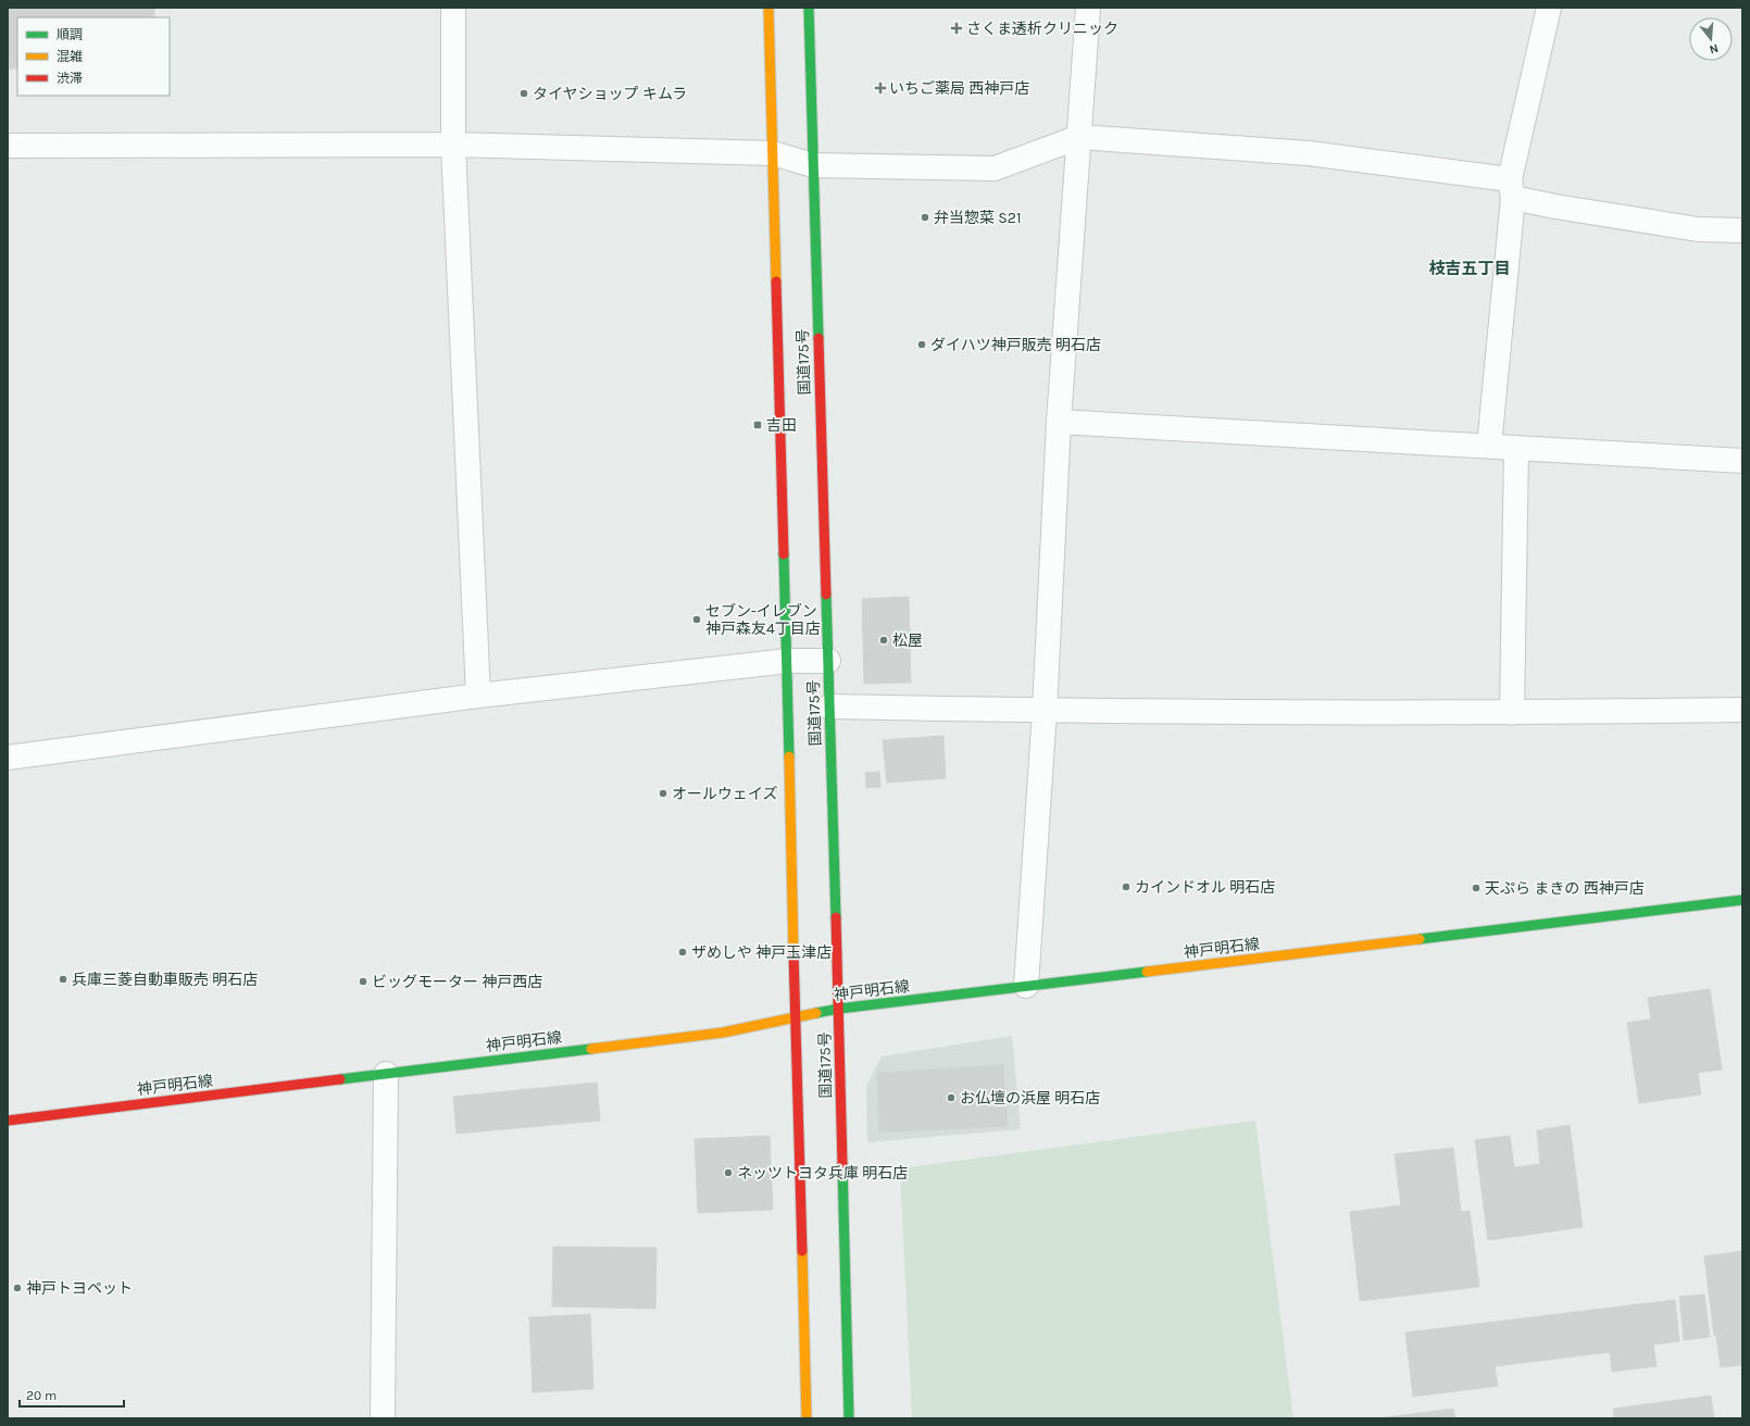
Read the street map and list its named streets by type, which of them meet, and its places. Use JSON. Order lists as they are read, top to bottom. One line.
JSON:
{"streets":{"main road":["国道175号","神戸明石線"]},"crossings":[["国道175号","神戸明石線"]],"districts":["枝吉五丁目"],"places":{"health":["さくま透析クリニック","いちご薬局 西神戸店"],"other":["タイヤショップ キムラ","弁当惣菜 S21","ダイハツ神戸販売 明石店","セブン-イレブン 神戸森友4丁目店","松屋","オールウェイズ","カインドオル 明石店","天ぷら まきの 西神戸店","ザめしや 神戸玉津店","兵庫三菱自動車販売 明石店","ビッグモーター 神戸西店","お仏壇の浜屋 明石店","ネッツトヨタ兵庫 明石店","神戸トヨペット"],"transit":["吉田"]},"legend":["順調","混雑","渋滞"],"scale_bar":"20 m","north":"bottom"}
